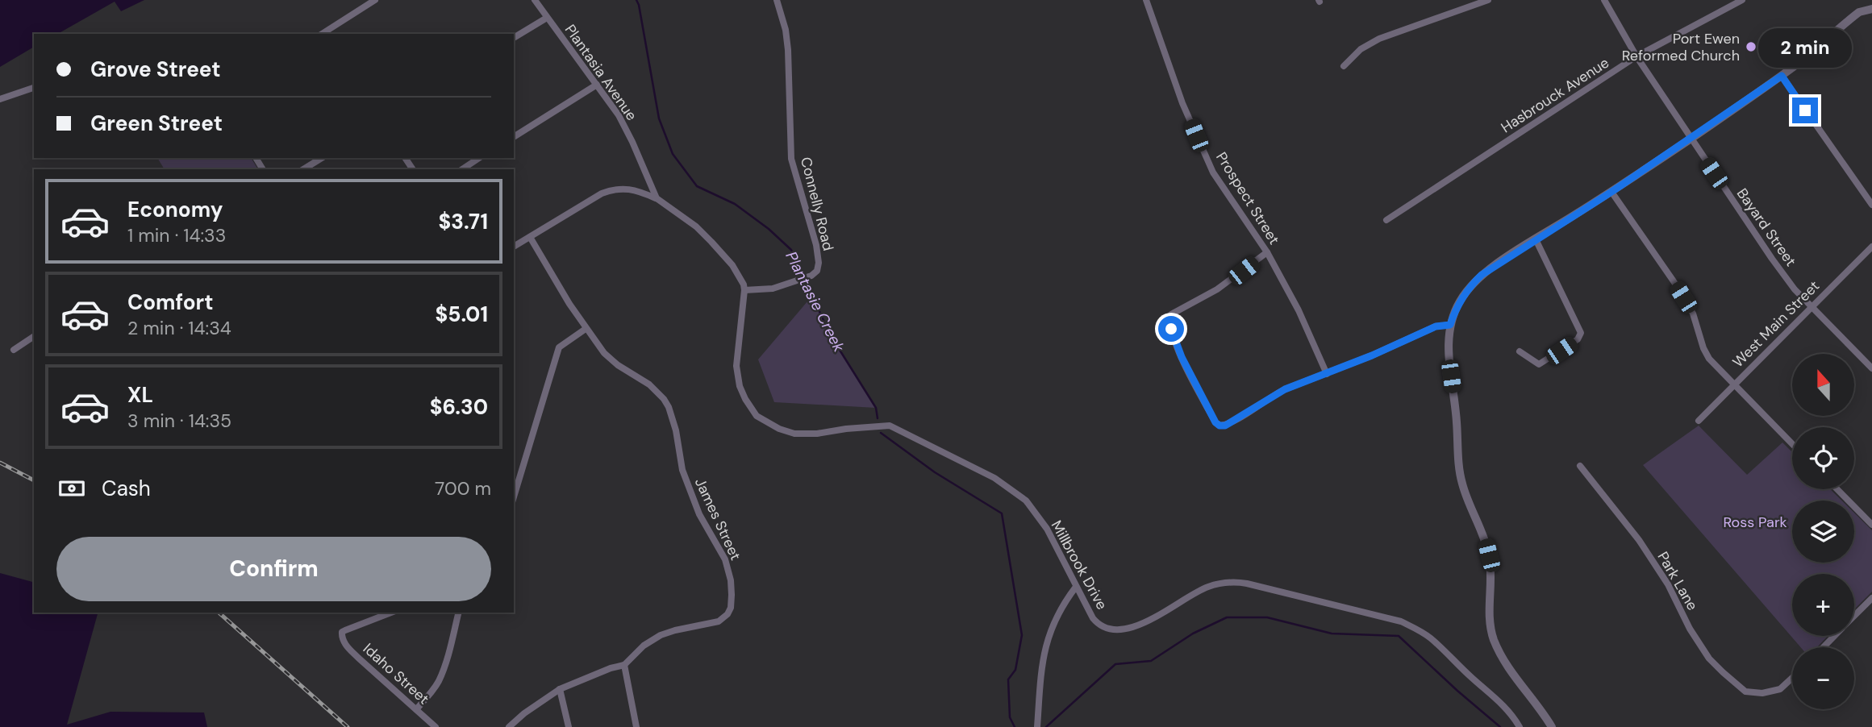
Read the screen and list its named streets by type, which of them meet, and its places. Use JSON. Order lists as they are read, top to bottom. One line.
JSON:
{"streets":{"street":["Plantasia Avenue","Hasbrouck Avenue","Prospect Street","Connelly Road","Bayard Street","West Main Street","James Street","Millbrook Drive","Park Lane","Idaho Street"]},"crossings":[["Hasbrouck Avenue","Bayard Street"],["Connelly Road","Millbrook Drive"],["Bayard Street","West Main Street"]],"water":["Plantasie Creek"],"parks":["Ross Park"],"places":["Port Ewen Reformed Church"],"north":"top","page":{"bubble":"2 min","banner":["Grove Street","Green Street"],"list":[{"name":"Economy","note":"1 min · 14:33","value":"$3.71"},{"name":"Comfort","note":"2 min · 14:34","value":"$5.01"},{"name":"XL","note":"3 min · 14:35","value":"$6.30"}],"map_buttons":["+","−"],"pay":["Cash","700 m"],"buttons":"Confirm"}}
